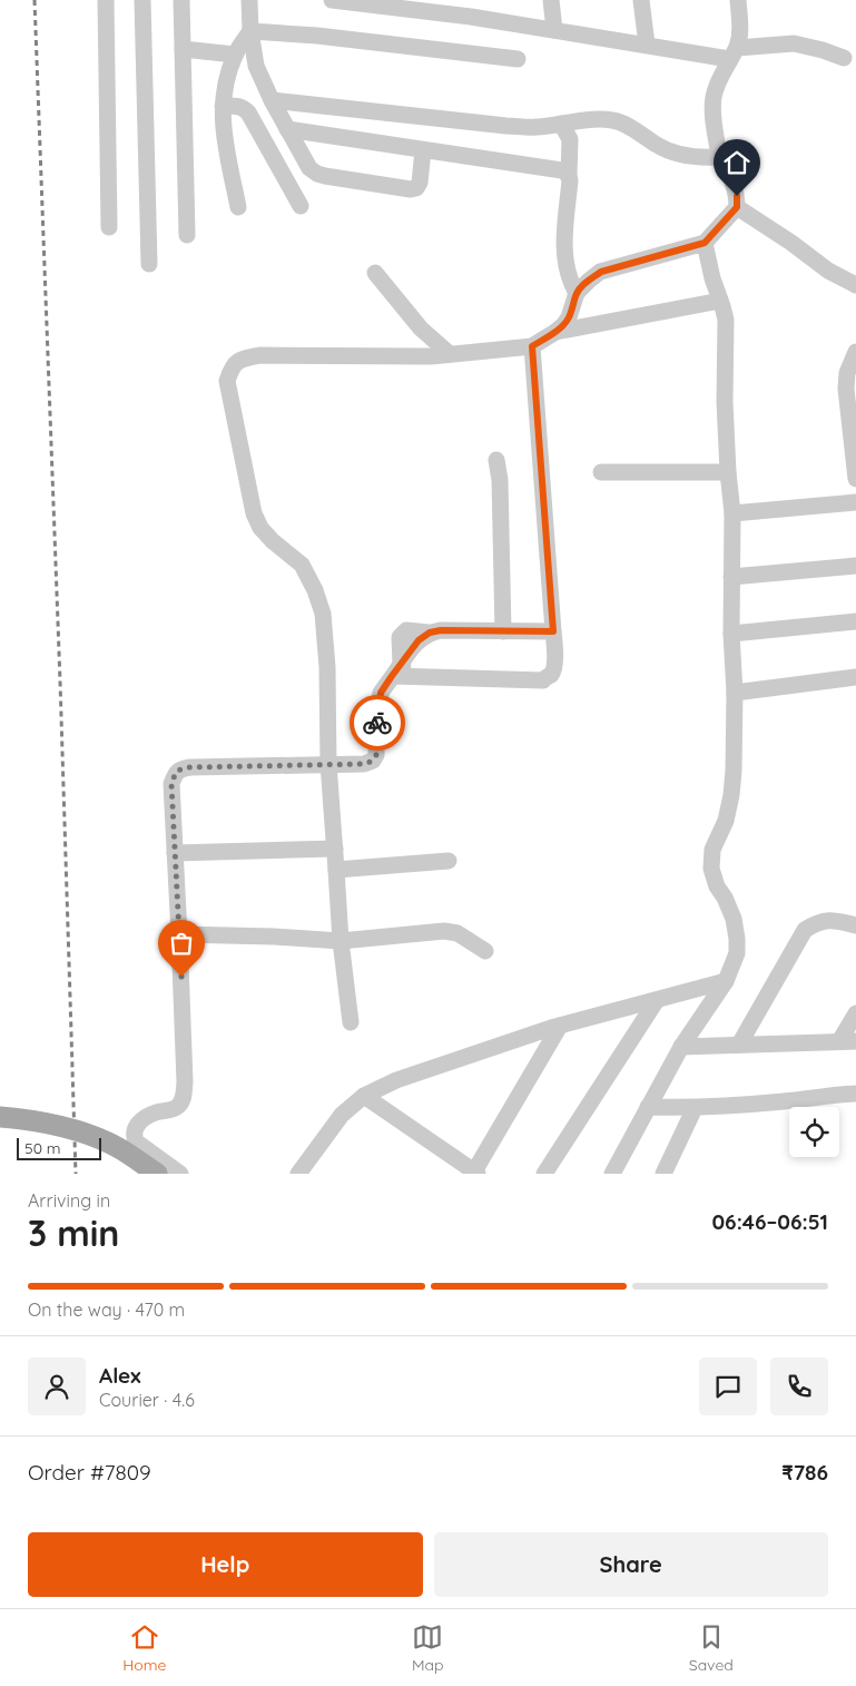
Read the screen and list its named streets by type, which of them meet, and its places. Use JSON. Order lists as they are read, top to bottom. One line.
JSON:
{"scale_bar":"50 m","page":{"scale":"50 m","heading":["3 min","Arriving in","06:46–06:51"],"panel":["Alex","Courier · 4.6","Order #7809","₹786"],"bar":"On the way · 470 m","buttons":["Help","Share"],"tabs":["Home","Map","Saved"]}}
